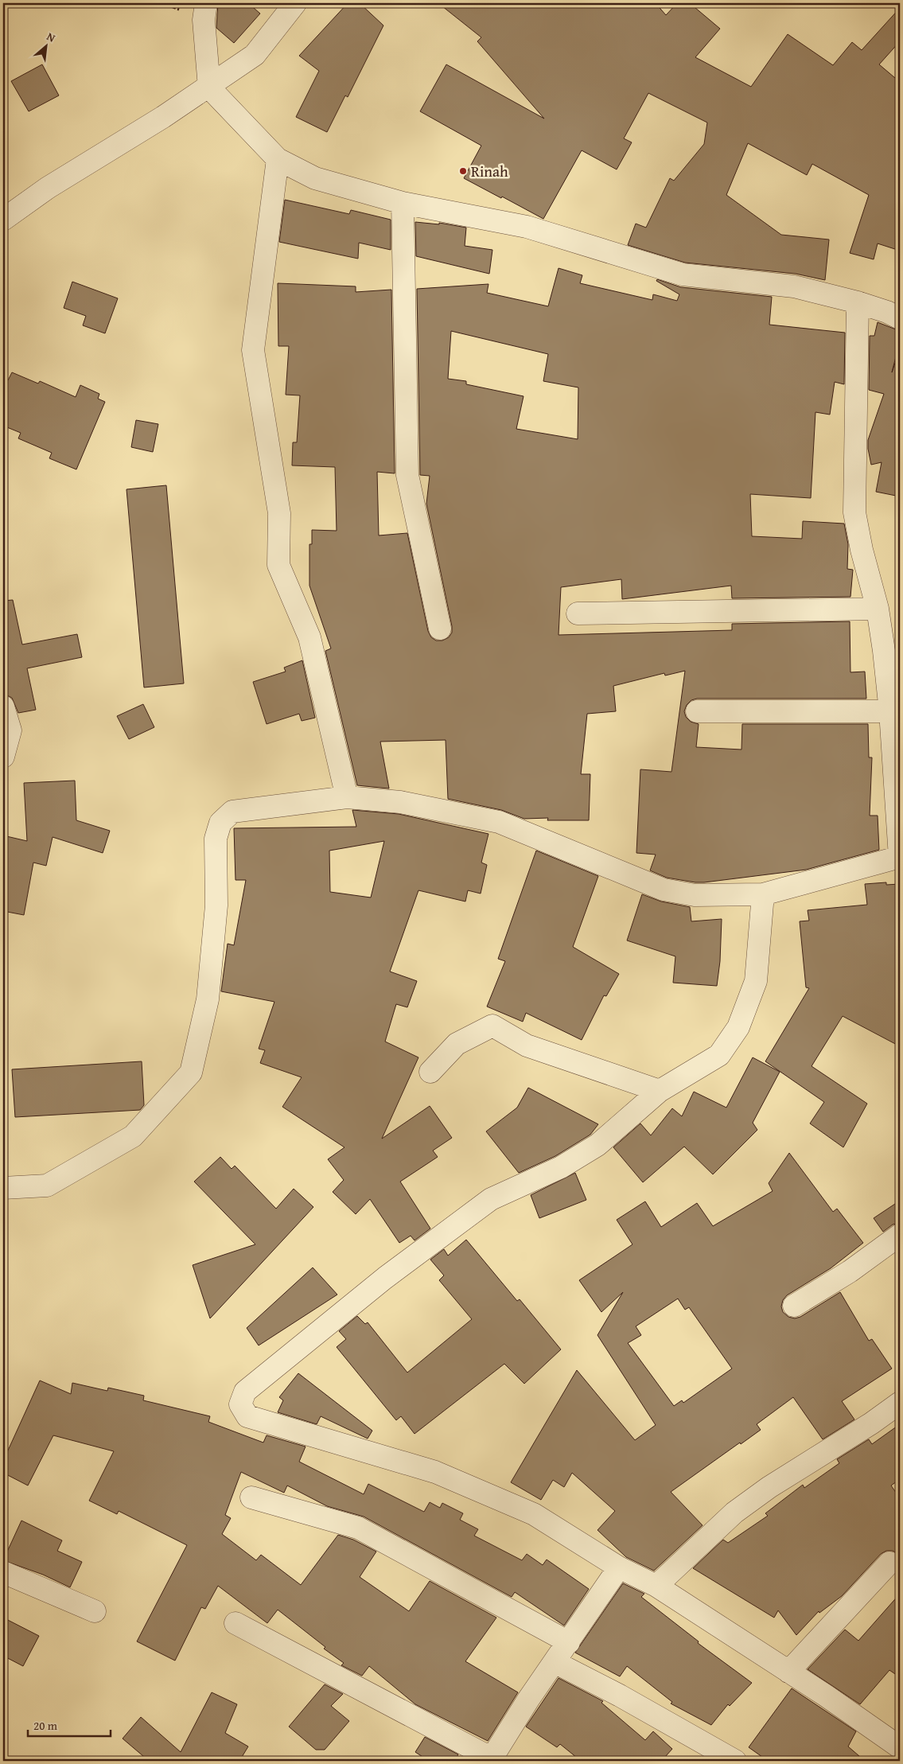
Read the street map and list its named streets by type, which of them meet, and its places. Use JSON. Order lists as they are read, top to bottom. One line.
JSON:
{"places":["Rinah"],"scale_bar":"20 m","north":"top right"}
